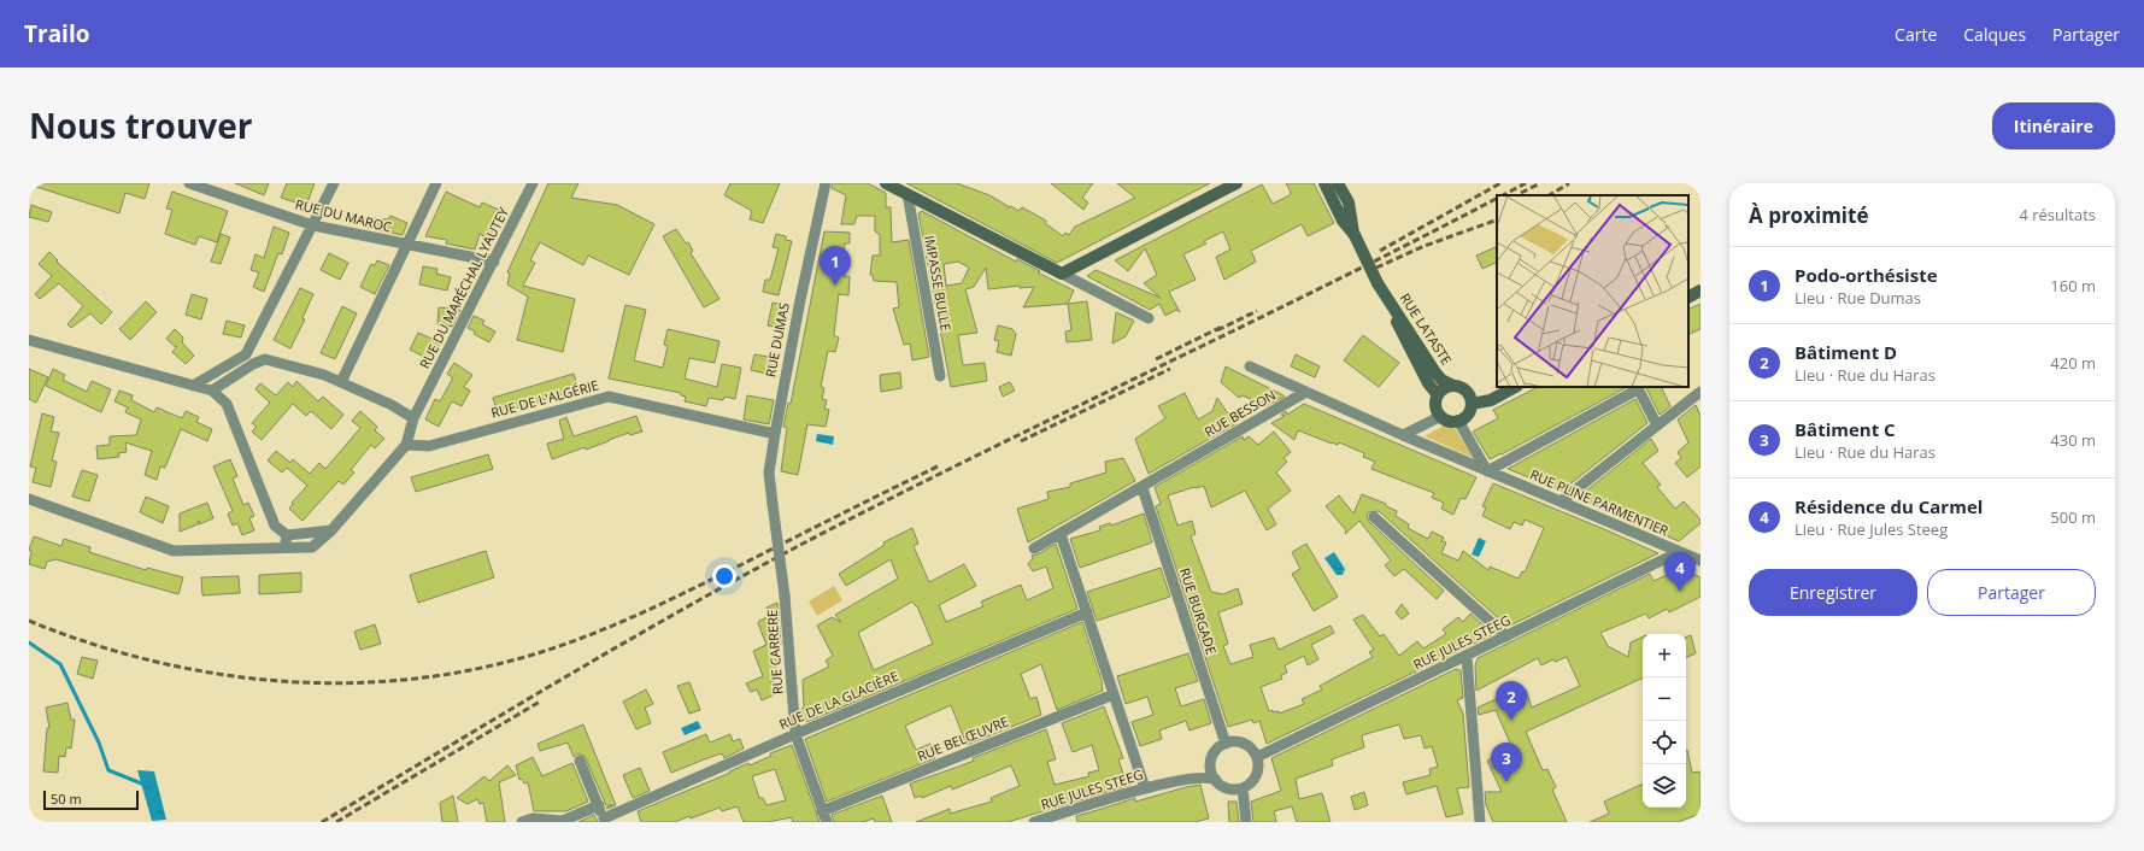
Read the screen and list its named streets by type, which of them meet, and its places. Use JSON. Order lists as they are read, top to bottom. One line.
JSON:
{"streets":{"main road":["RUE LATASTE"],"street":["RUE DU MAROC","IMPASSE BULLE","RUE DU MARÉCHAL LYAUTEY","RUE DUMAS","RUE DE L'ALGÉRIE","RUE BESSON","RUE PLINE PARMENTIER","RUE BURGADE","RUE JULES STEEG","RUE CARRERE","RUE DE LA GLACIÈRE","RUE BELŒUVRE"]},"crossings":[["RUE DU MAROC","RUE DU MARÉCHAL LYAUTEY"],["RUE DUMAS","RUE DE L'ALGÉRIE"],["RUE DUMAS","RUE CARRERE"],["RUE BESSON","RUE BURGADE"],["RUE PLINE PARMENTIER","RUE JULES STEEG"],["RUE BURGADE","RUE JULES STEEG"],["RUE CARRERE","RUE DE LA GLACIÈRE"],["RUE CARRERE","RUE BELŒUVRE"]],"scale_bar":"50 m","page":{"header":"Trailo","nav":["Carte","Calques","Partager"],"title":"Nous trouver","buttons":["Itinéraire",["Enregistrer","Partager"]],"heading":["À proximité","4 résultats"],"pins":["1","4","2","3"],"list":[{"mark":"1","name":"Podo-orthésiste","note":"Lieu · Rue Dumas","value":"160 m"},{"mark":"2","name":"Bâtiment D","note":"Lieu · Rue du Haras","value":"420 m"},{"mark":"3","name":"Bâtiment C","note":"Lieu · Rue du Haras","value":"430 m"},{"mark":"4","name":"Résidence du Carmel","note":"Lieu · Rue Jules Steeg","value":"500 m"}],"map_buttons":["+","−"],"scale":"50 m"}}
